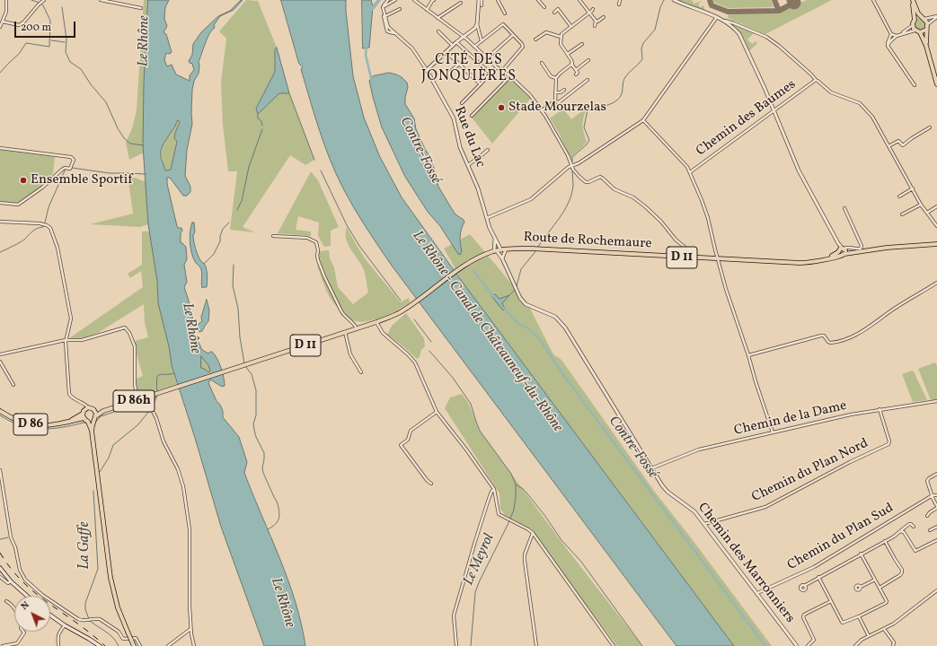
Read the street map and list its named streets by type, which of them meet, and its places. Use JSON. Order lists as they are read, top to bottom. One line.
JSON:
{"streets":{"main road":["Route de Rochemaure","D 11","D 86h","D 86"],"street":["Chemin des Baumes","Rue du Lac","Chemin de la Dame","Chemin du Plan Nord","Chemin du Plan Sud","Chemin des Marronniers"]},"crossings":[["Rue du Lac","Route de Rochemaure"],["Rue du Lac","Chemin des Marronniers"],["Route de Rochemaure","D 11"],["Route de Rochemaure","Chemin des Marronniers"],["D 11","D 86h"],["D 86h","D 86"],["Chemin de la Dame","Chemin du Plan Nord"],["Chemin de la Dame","Chemin des Marronniers"],["Chemin du Plan Nord","Chemin des Marronniers"],["Chemin du Plan Sud","Chemin des Marronniers"]],"districts":["CITÉ DES JONQUIÈRES"],"water":["Le Rhône","Contre-Fossé","Le Rhône - Canal de Châteauneuf-du-Rhône","La Gaffe","Le Meyrol"],"places":["Stade Mourzelas","Ensemble Sportif"],"scale_bar":"200 m","north":"top left"}
